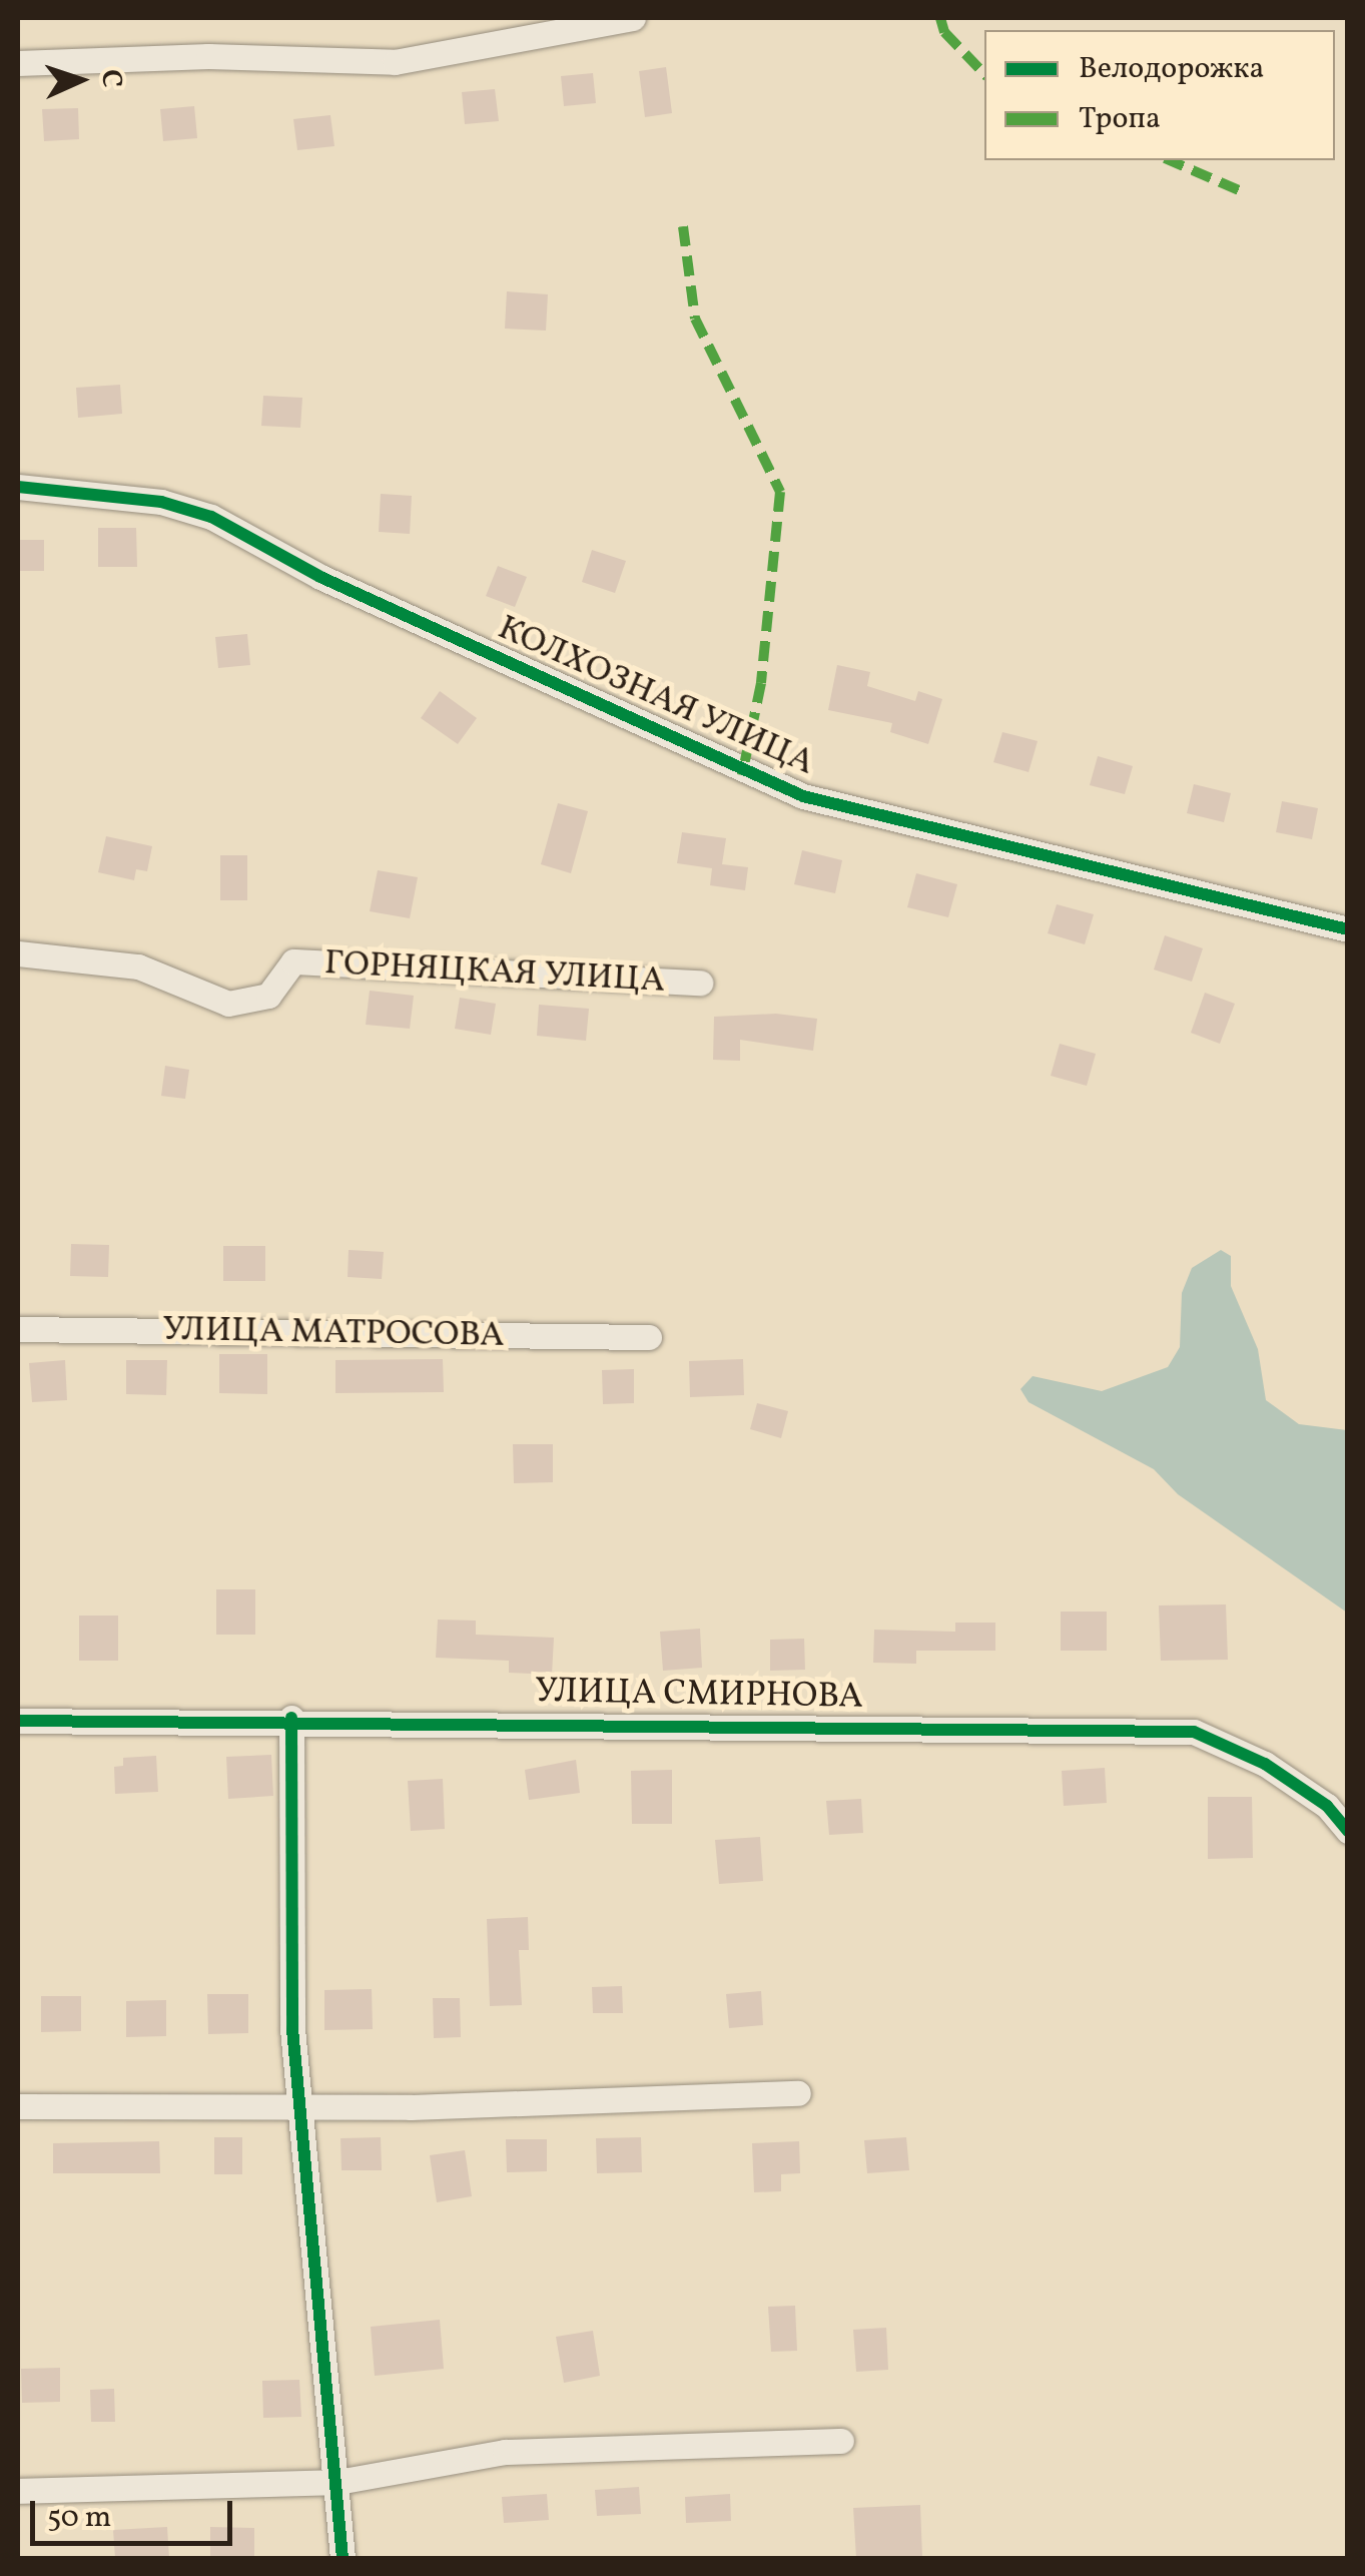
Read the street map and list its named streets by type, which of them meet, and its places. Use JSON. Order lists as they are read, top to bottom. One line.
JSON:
{"streets":{"street":["КОЛХОЗНАЯ УЛИЦА","ГОРНЯЦКАЯ УЛИЦА","УЛИЦА МАТРОСОВА","УЛИЦА СМИРНОВА"]},"legend":["Велодорожка","Тропа"],"scale_bar":"50 m","north":"right"}
